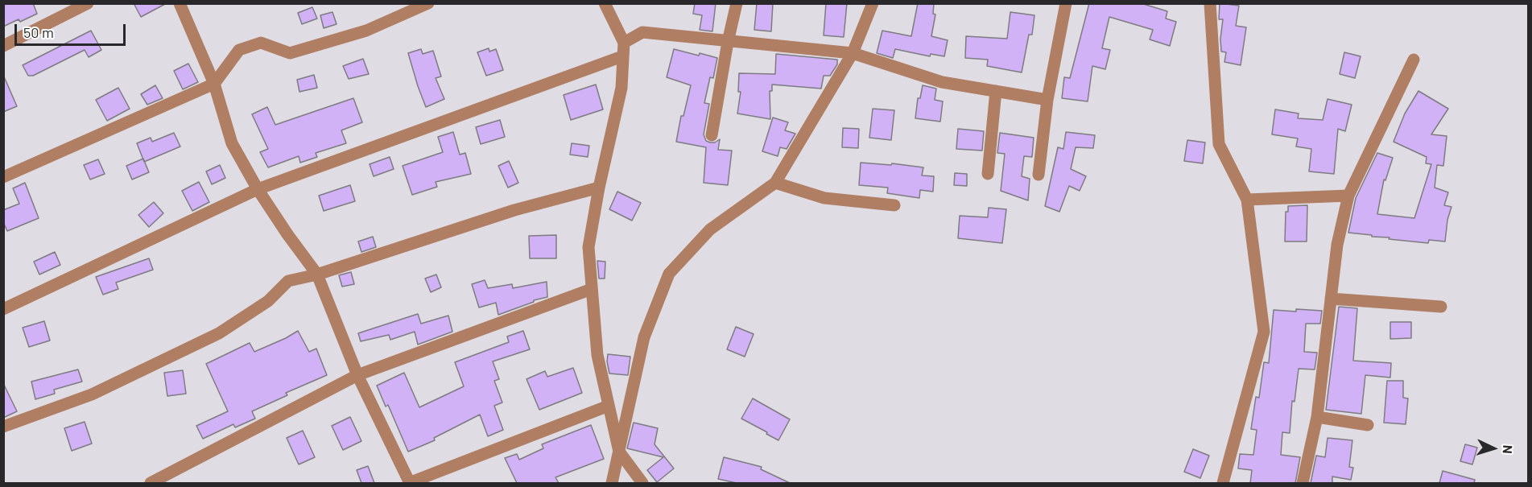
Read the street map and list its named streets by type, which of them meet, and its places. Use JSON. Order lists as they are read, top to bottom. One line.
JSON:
{"scale_bar":"50 m","north":"right"}
